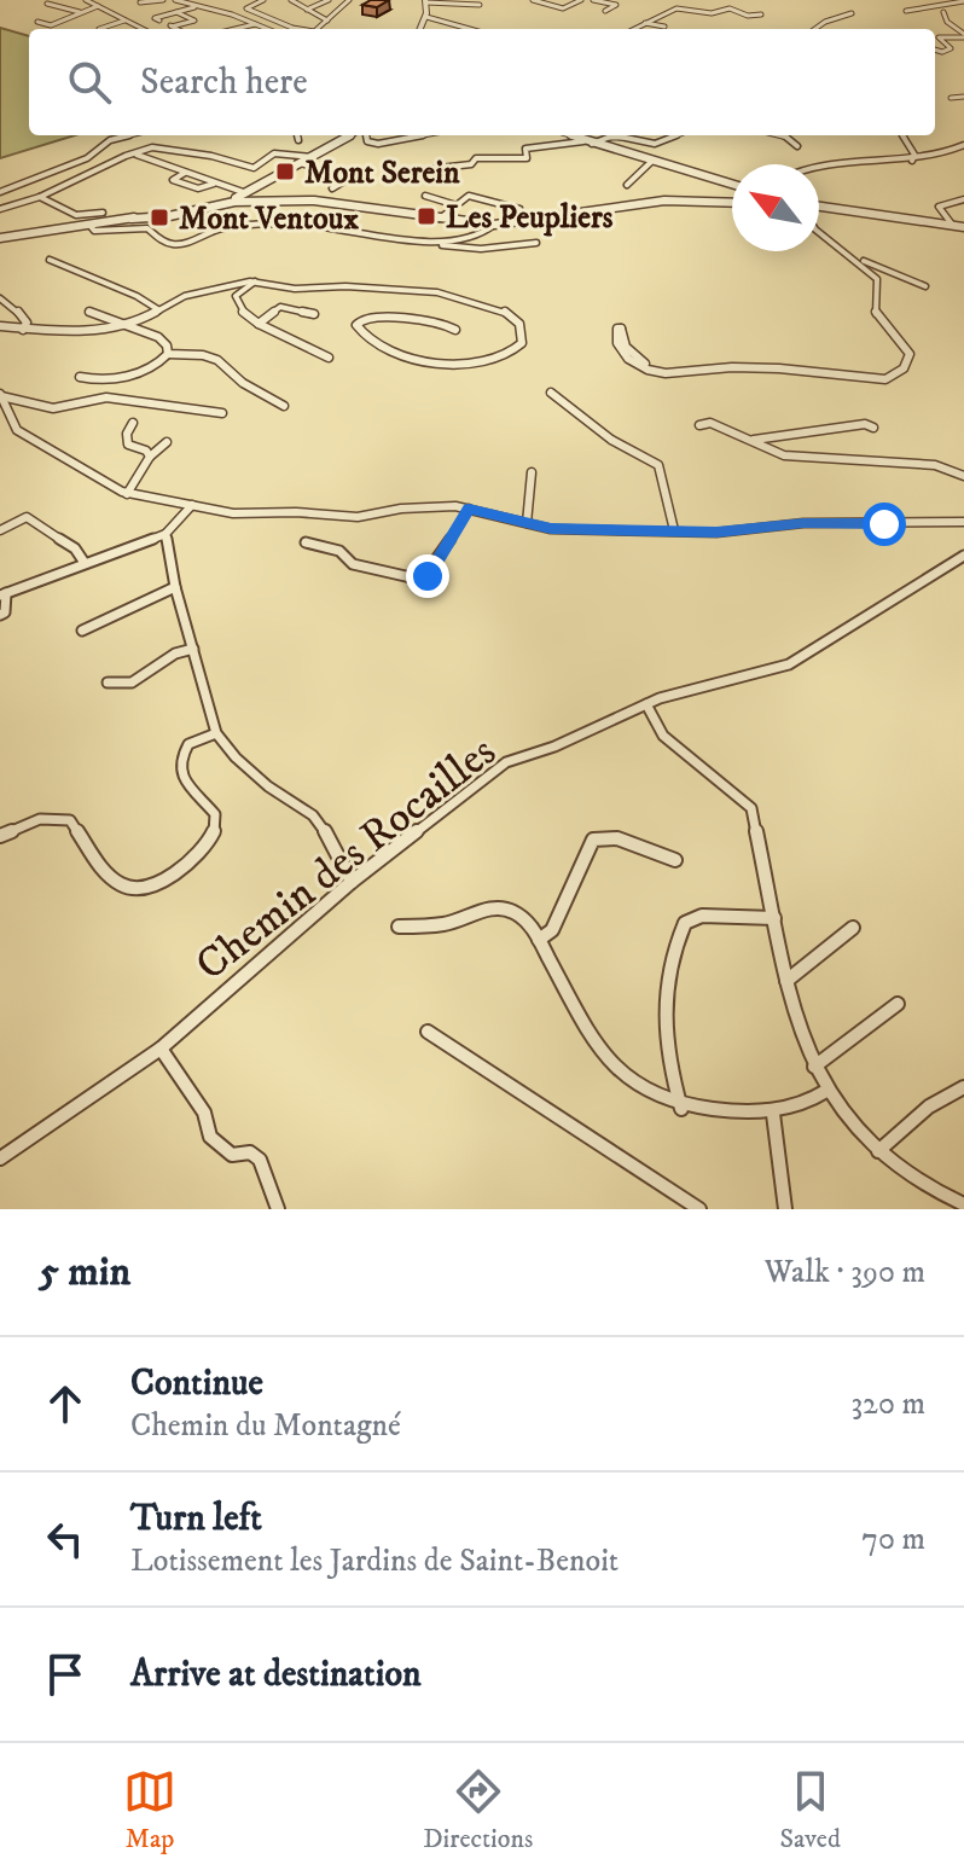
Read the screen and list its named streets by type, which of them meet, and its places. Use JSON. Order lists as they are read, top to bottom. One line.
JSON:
{"streets":{"street":["Chemin des Rocailles"]},"places":{"transit":["Mont Serein","Les Peupliers","Mont Ventoux"]},"north":"top left","page":{"search":"Search here","heading":["5 min","Walk · 390 m"],"list":[["Continue","Chemin du Montagné","320 m"],["Turn left","Lotissement les Jardins de Saint-Benoit","70 m"],"Arrive at destination"],"nav":["Map","Directions","Saved"]}}
